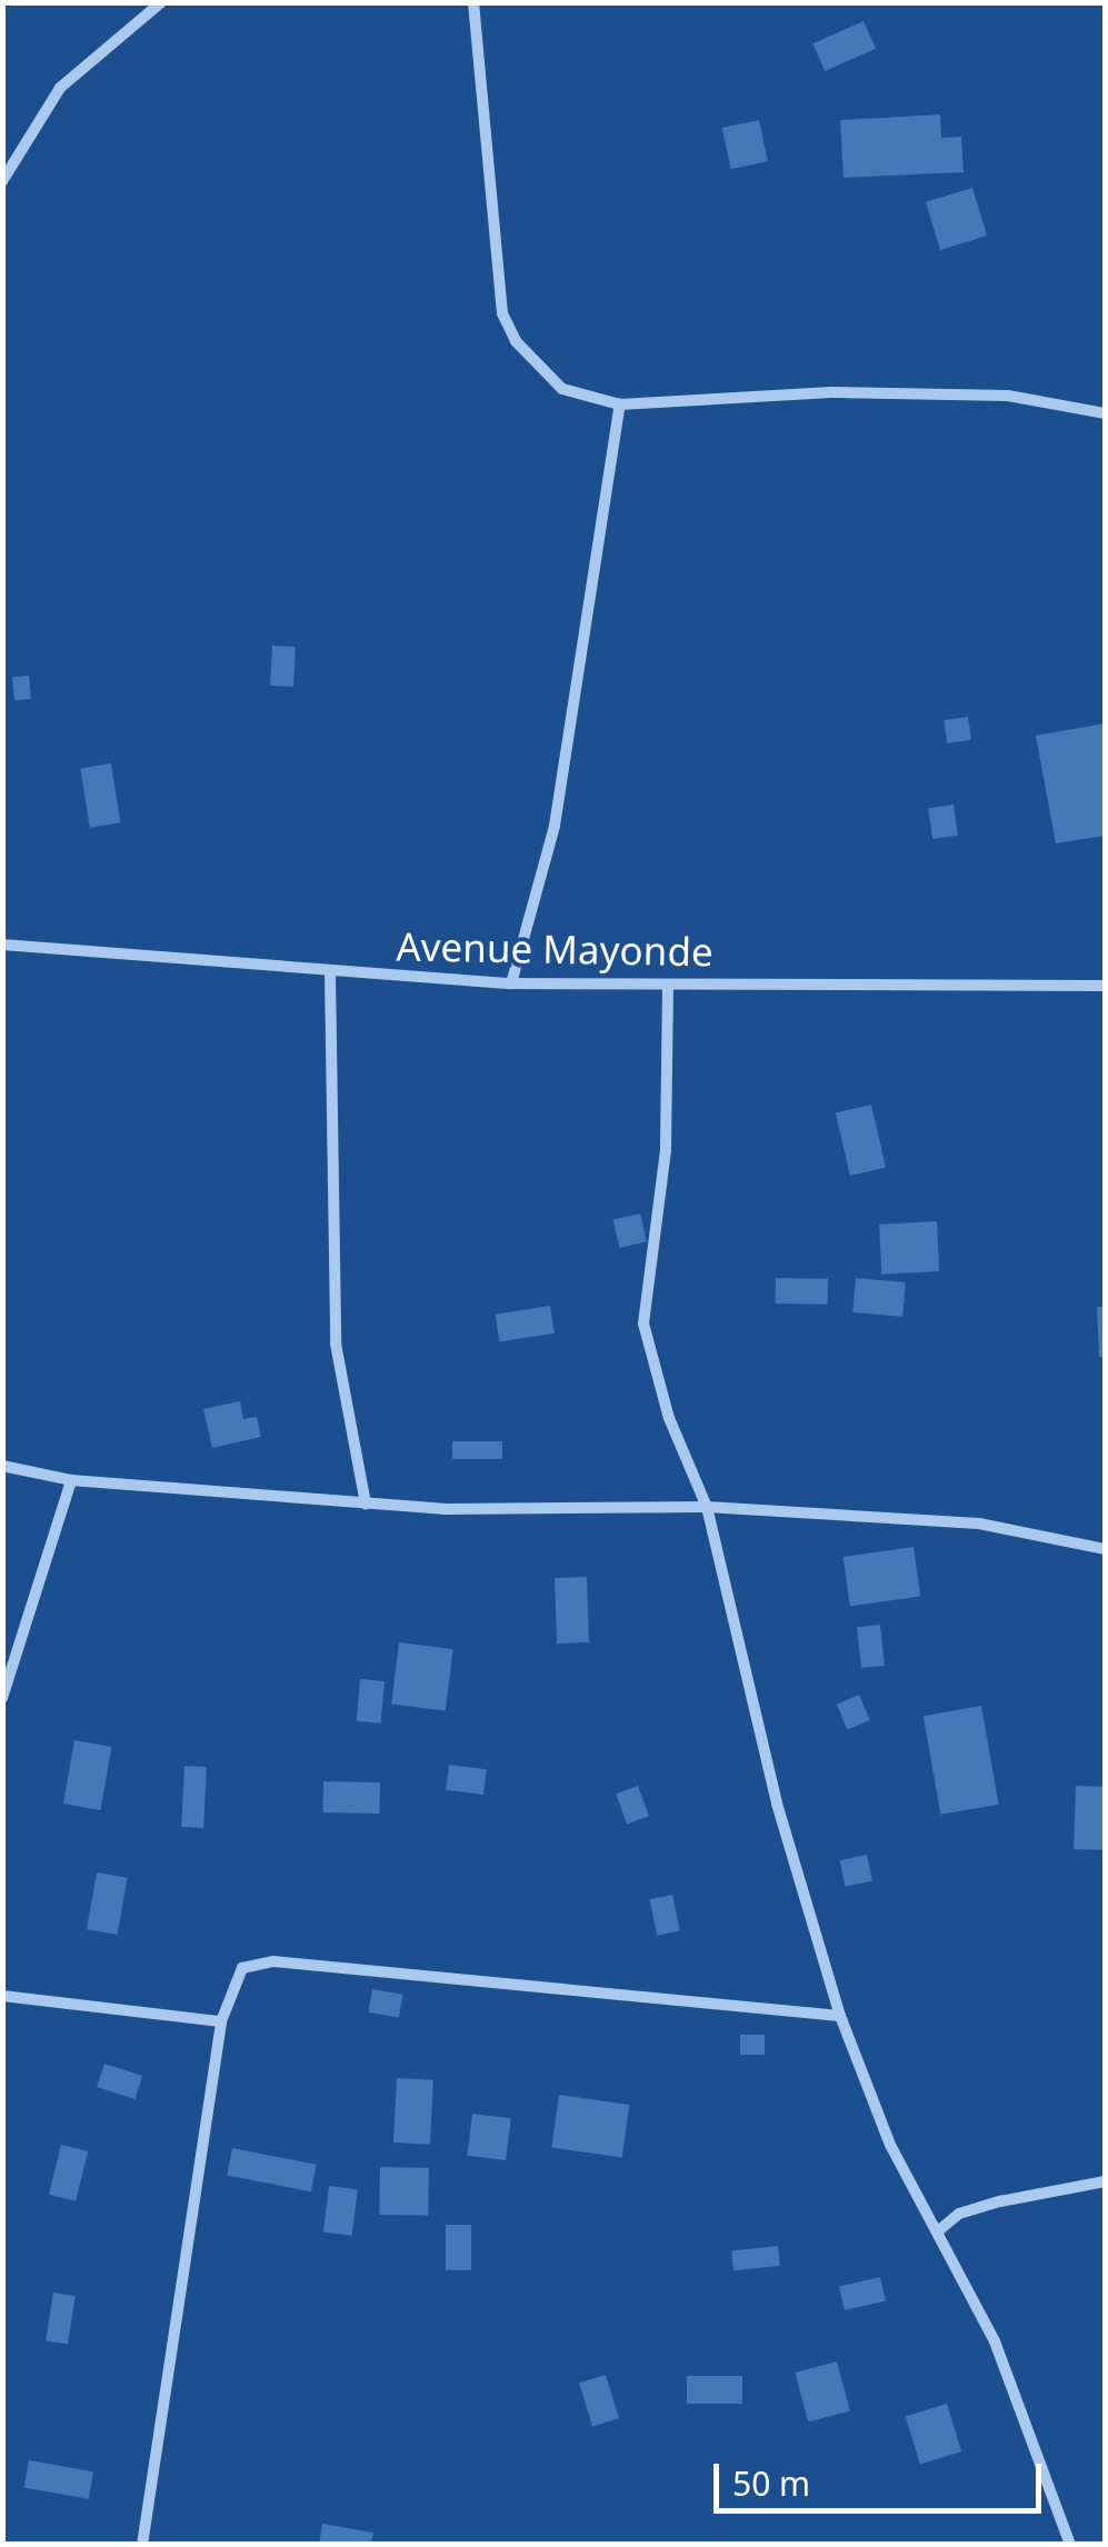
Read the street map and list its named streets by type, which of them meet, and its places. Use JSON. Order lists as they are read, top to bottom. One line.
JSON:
{"streets":{"street":["Avenue Mayonde"]},"scale_bar":"50 m"}
